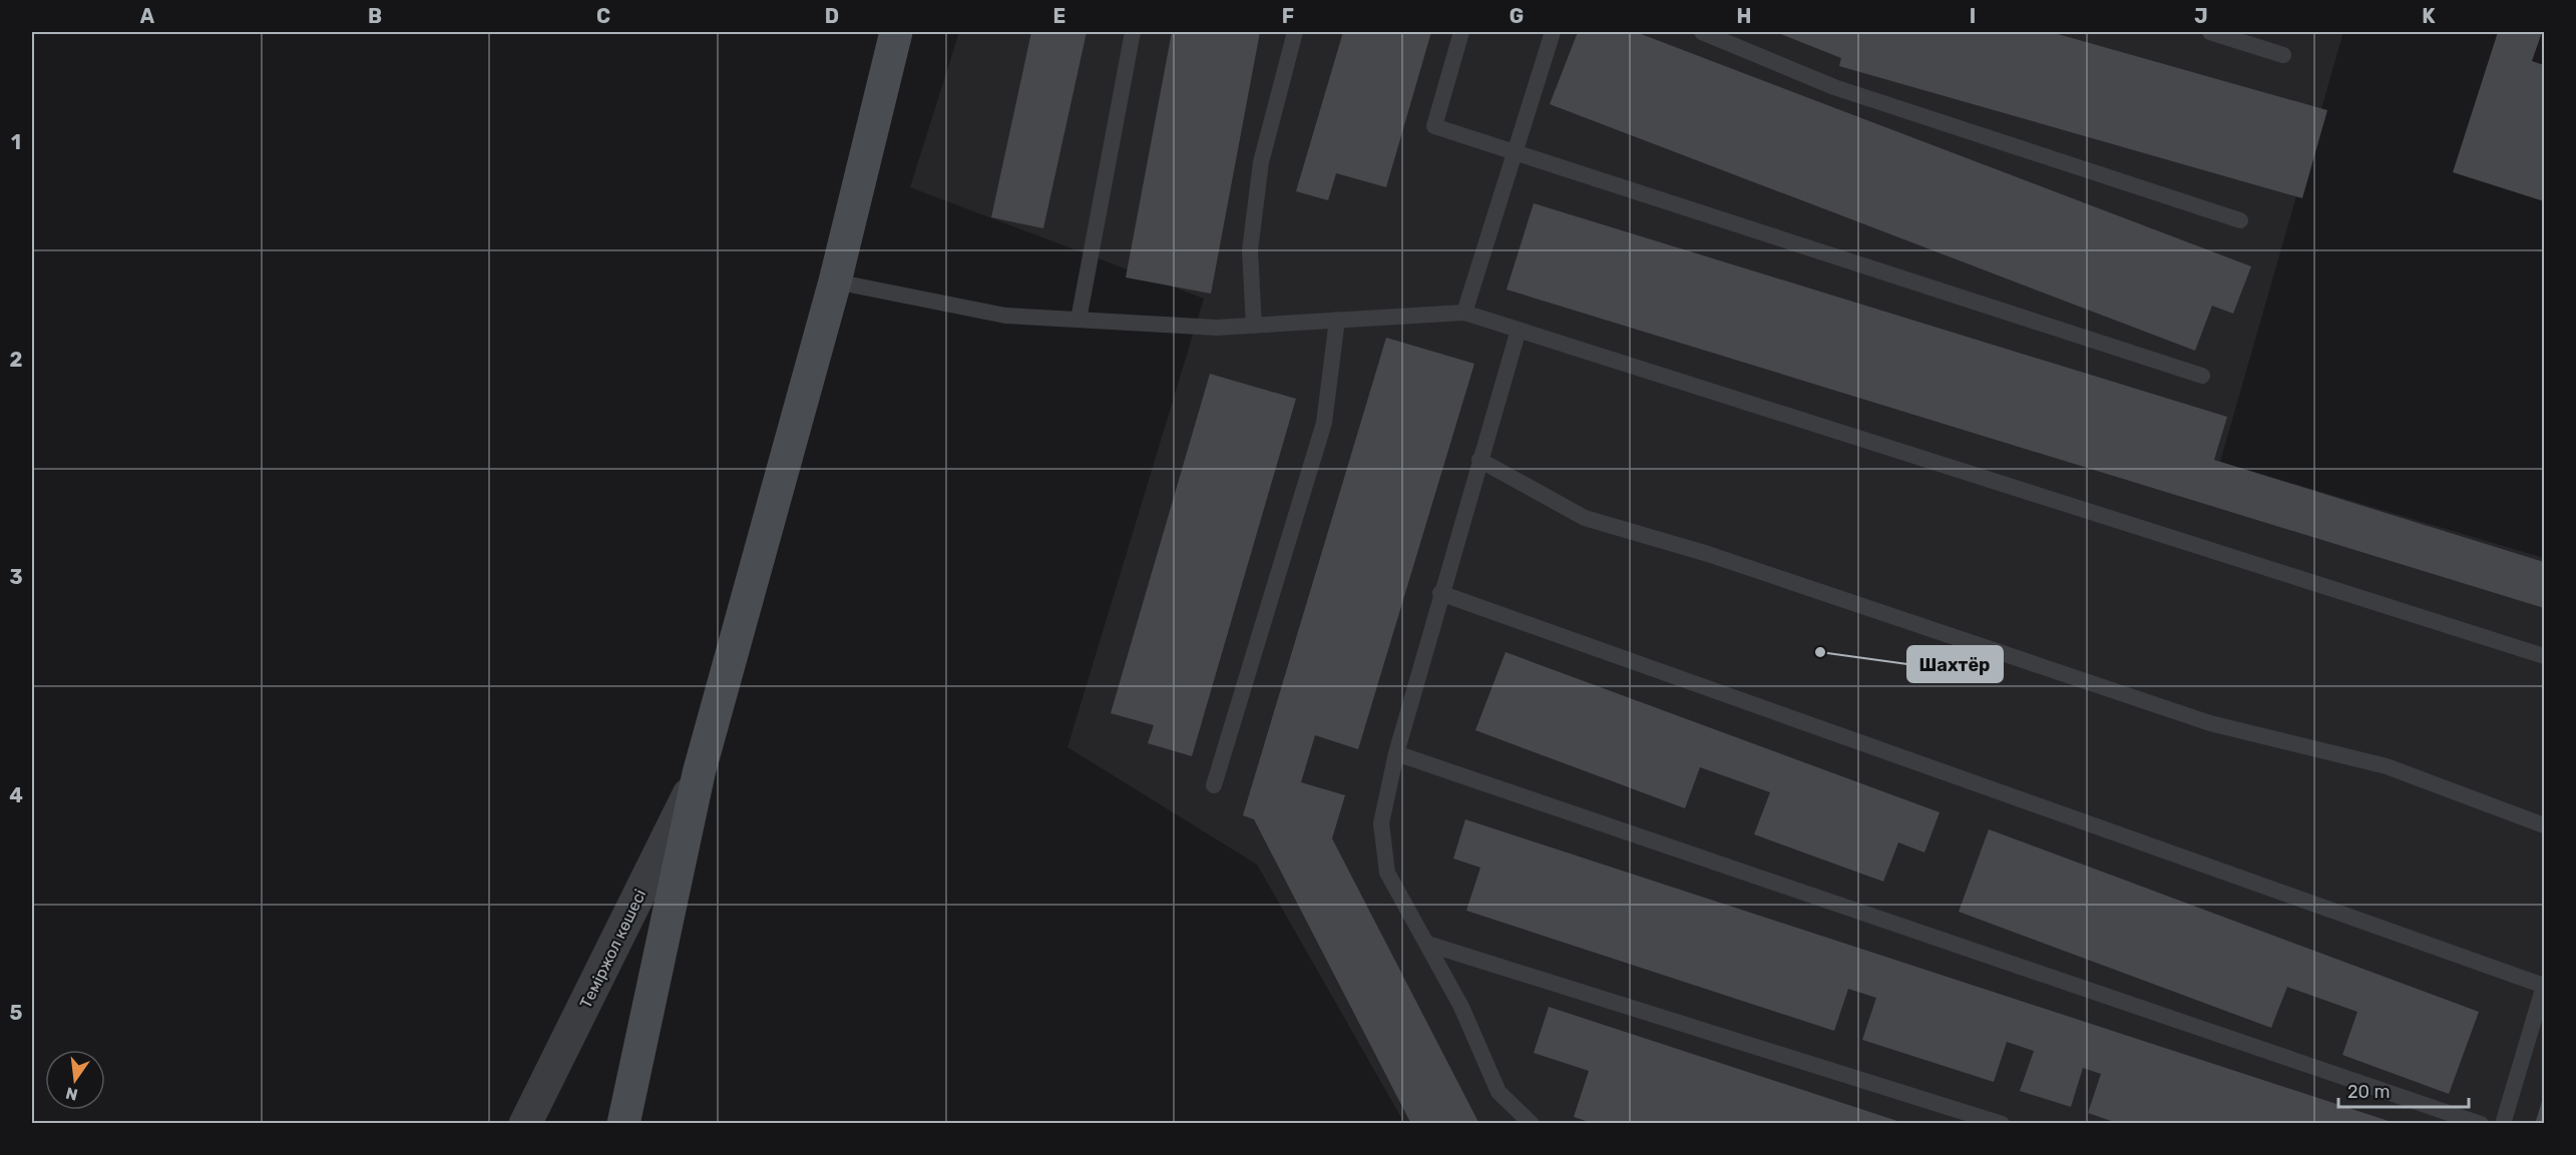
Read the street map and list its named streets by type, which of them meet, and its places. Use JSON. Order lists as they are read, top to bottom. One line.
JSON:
{"streets":{"street":["Теміржол көшесі"]},"places":["Шахтёр"],"scale_bar":"20 m","north":"bottom","grid":{"columns":["A","B","C","D","E","F","G","H","I","J","K"],"rows":["1","2","3","4","5"]}}
